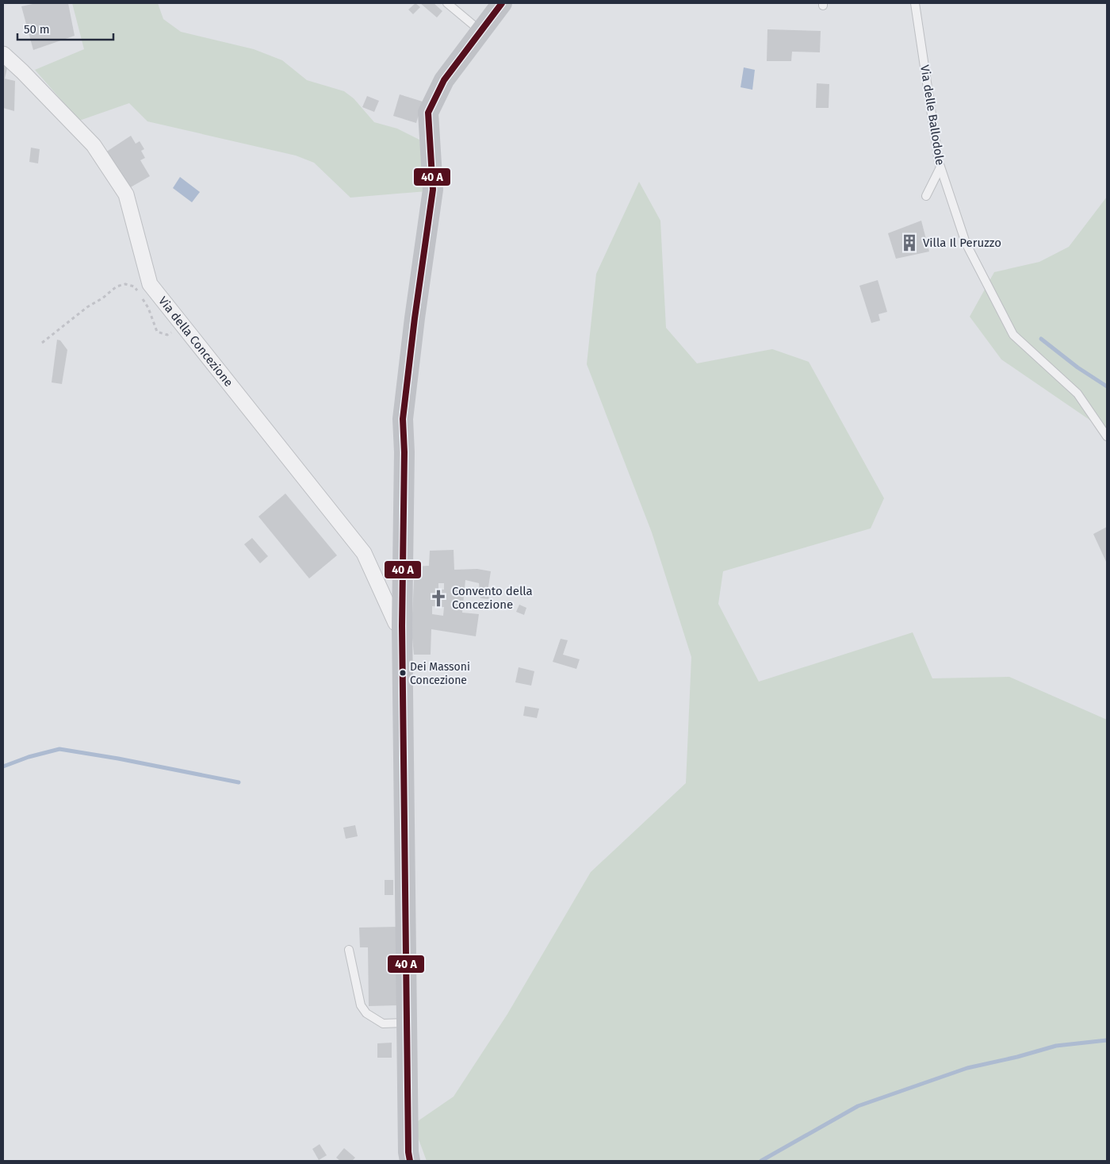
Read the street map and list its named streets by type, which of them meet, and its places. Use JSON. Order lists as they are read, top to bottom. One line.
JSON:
{"streets":{"street":["Via della Concezione"],"lane":["Via delle Ballodole"]},"places":{"building":["Villa Il Peruzzo"],"church":["Convento della Concezione"],"other":["Dei Massoni Concezione"]},"scale_bar":"50 m"}
